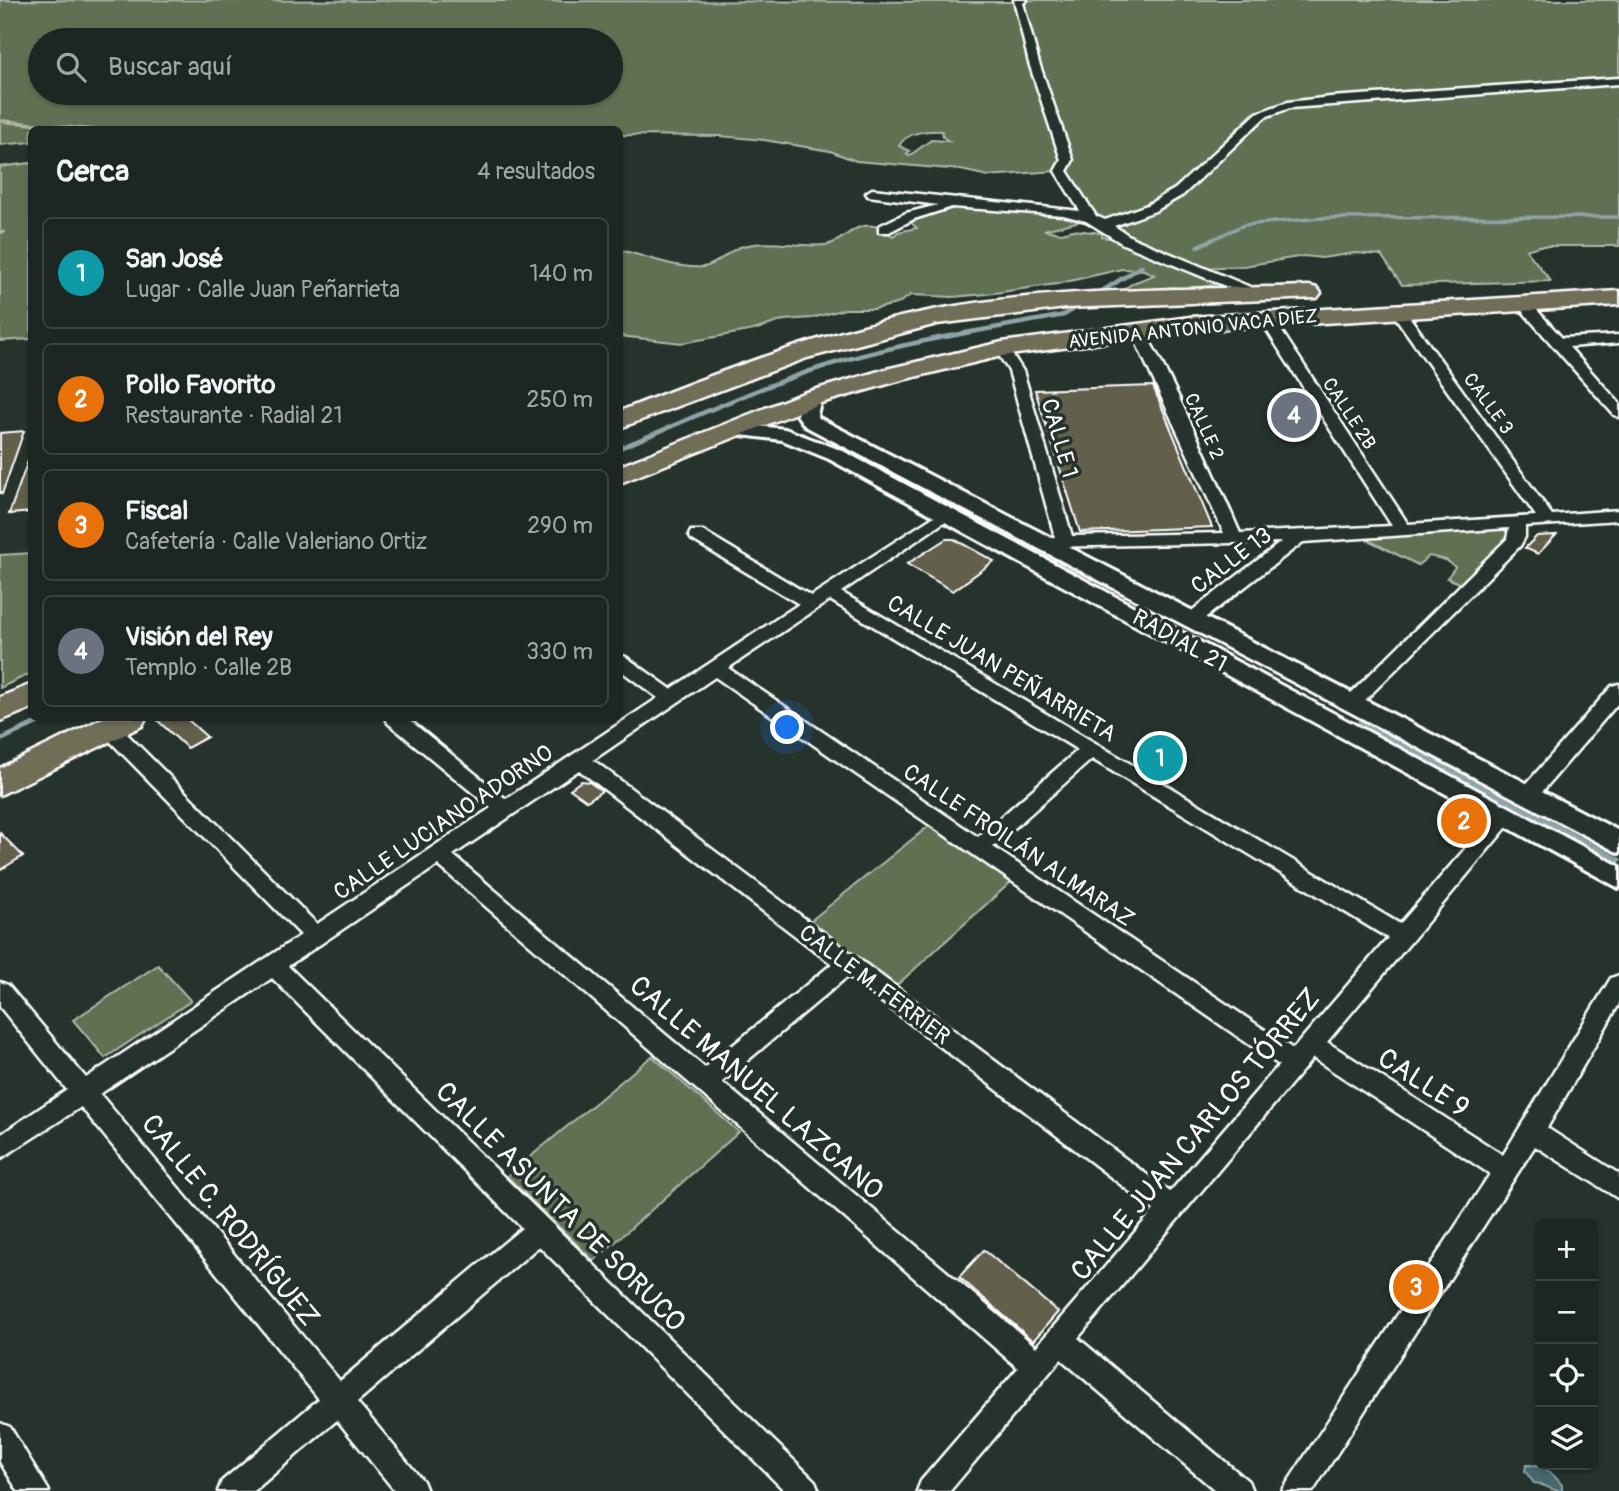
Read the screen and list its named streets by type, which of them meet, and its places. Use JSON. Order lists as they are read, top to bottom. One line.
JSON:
{"streets":{"highway":["AVENIDA ANTONIO VACA DIEZ"],"street":["CALLE 3","CALLE 2B","CALLE 2","CALLE 1","CALLE 13","RADIAL 21","CALLE JUAN PEÑARRIETA","CALLE LUCIANO ADORNO","CALLE FROILÁN ALMARAZ","CALLE M. FERRIER","CALLE 9","CALLE MANUEL LAZCANO","CALLE JUAN CARLOS TÓRREZ","CALLE ASUNTA DE SORUCO","CALLE C. RODRÍGUEZ"]},"crossings":[["AVENIDA ANTONIO VACA DIEZ","CALLE 3"],["AVENIDA ANTONIO VACA DIEZ","CALLE 2B"],["AVENIDA ANTONIO VACA DIEZ","CALLE 2"],["AVENIDA ANTONIO VACA DIEZ","CALLE 1"],["AVENIDA ANTONIO VACA DIEZ","RADIAL 21"],["CALLE 1","RADIAL 21"],["CALLE 13","RADIAL 21"],["RADIAL 21","CALLE LUCIANO ADORNO"],["RADIAL 21","CALLE JUAN CARLOS TÓRREZ"],["CALLE JUAN PEÑARRIETA","CALLE LUCIANO ADORNO"],["CALLE JUAN PEÑARRIETA","CALLE JUAN CARLOS TÓRREZ"],["CALLE LUCIANO ADORNO","CALLE FROILÁN ALMARAZ"],["CALLE LUCIANO ADORNO","CALLE M. FERRIER"],["CALLE LUCIANO ADORNO","CALLE MANUEL LAZCANO"],["CALLE LUCIANO ADORNO","CALLE ASUNTA DE SORUCO"],["CALLE LUCIANO ADORNO","CALLE C. RODRÍGUEZ"],["CALLE FROILÁN ALMARAZ","CALLE 9"],["CALLE FROILÁN ALMARAZ","CALLE JUAN CARLOS TÓRREZ"],["CALLE M. FERRIER","CALLE JUAN CARLOS TÓRREZ"],["CALLE 9","CALLE JUAN CARLOS TÓRREZ"],["CALLE MANUEL LAZCANO","CALLE JUAN CARLOS TÓRREZ"]],"page":{"search":"Buscar aquí","heading":["Cerca","4 resultados"],"list":[{"mark":"1","name":"San José","note":"Lugar · Calle Juan Peñarrieta","value":"140 m"},{"mark":"2","name":"Pollo Favorito","note":"Restaurante · Radial 21","value":"250 m"},{"mark":"3","name":"Fiscal","note":"Cafetería · Calle Valeriano Ortiz","value":"290 m"},{"mark":"4","name":"Visión del Rey","note":"Templo · Calle 2B","value":"330 m"}],"pins":["4","1","2","3"],"map_buttons":["+","−"]}}
